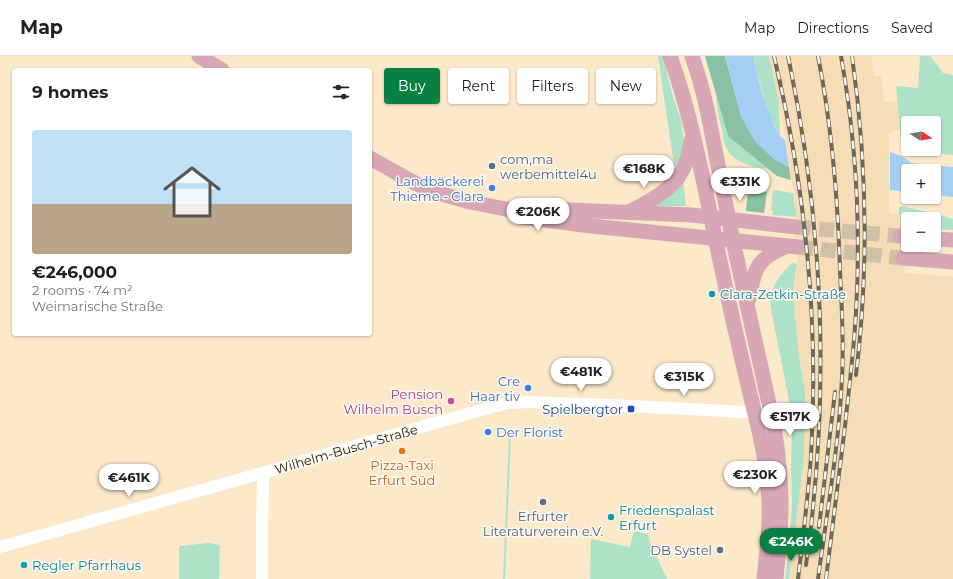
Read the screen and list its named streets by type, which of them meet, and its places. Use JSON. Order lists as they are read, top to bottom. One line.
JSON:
{"streets":{"street":["Wilhelm-Busch-Straße"]},"places":{"other":["com,ma werbemittel4u","Landbäckerei Thieme - Clara","Clara-Zetkin-Straße","Cre Haar tiv","Pension Wilhelm Busch","Der Florist","Pizza-Taxi Erfurt Süd","Erfurter Literaturverein e.V.","Friedenspalast Erfurt","DB Systel","Regler Pfarrhaus"],"transit":["Spielbergtor"]},"north":"right","page":{"header":"Map","nav":["Map","Directions","Saved"],"chip":["Buy","Rent","Filters","New"],"heading":"9 homes","map_buttons":["+","−"],"list":[{"name":"€246,000","note":"2 rooms · 74 m² · Weimarische Straße"}],"price":["€168K","€331K","€206K","€481K","€315K","€517K","€230K","€461K","€246K"]}}
